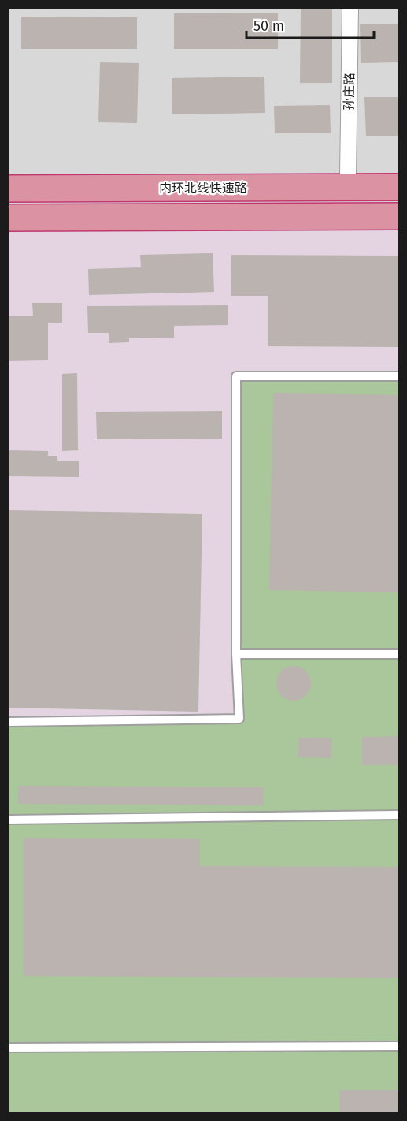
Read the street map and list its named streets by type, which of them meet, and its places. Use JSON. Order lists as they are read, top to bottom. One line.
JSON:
{"streets":{"highway":["内环北线快速路"],"street":["孙庄路"]},"scale_bar":"50 m"}
